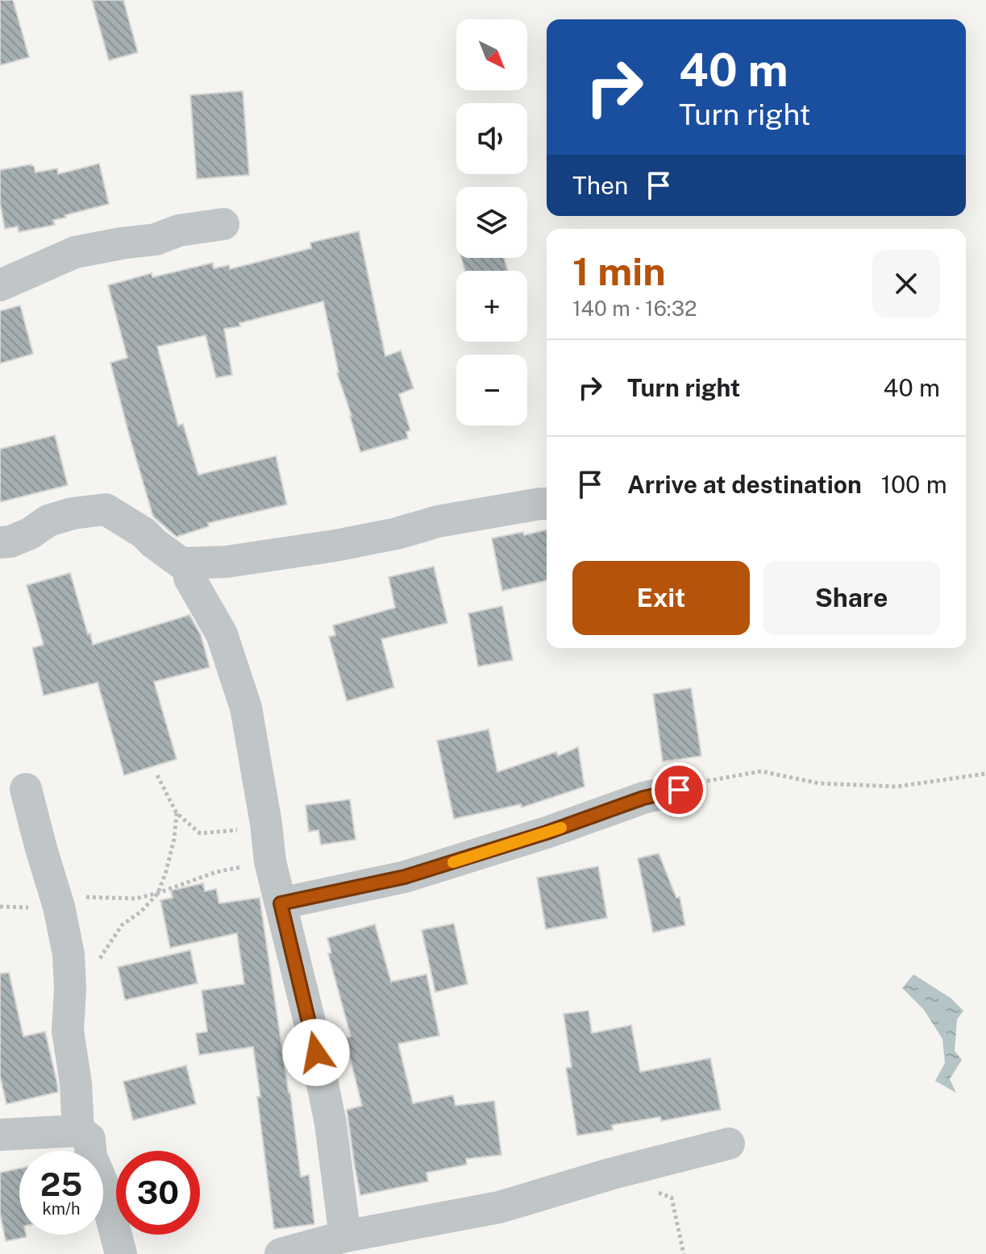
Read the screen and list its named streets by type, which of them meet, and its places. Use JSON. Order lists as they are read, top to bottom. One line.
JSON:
{"north":"bottom right","page":{"map_buttons":["+","−"],"turn":["40 m","Turn right"],"then":"Then","heading":["1 min","140 m · 16:32"],"list":[{"name":"Turn right","value":"40 m"},{"name":"Arrive at destination","value":"100 m"}],"buttons":["Exit","Share"],"speed":"25 km/h","limit":"30"}}
